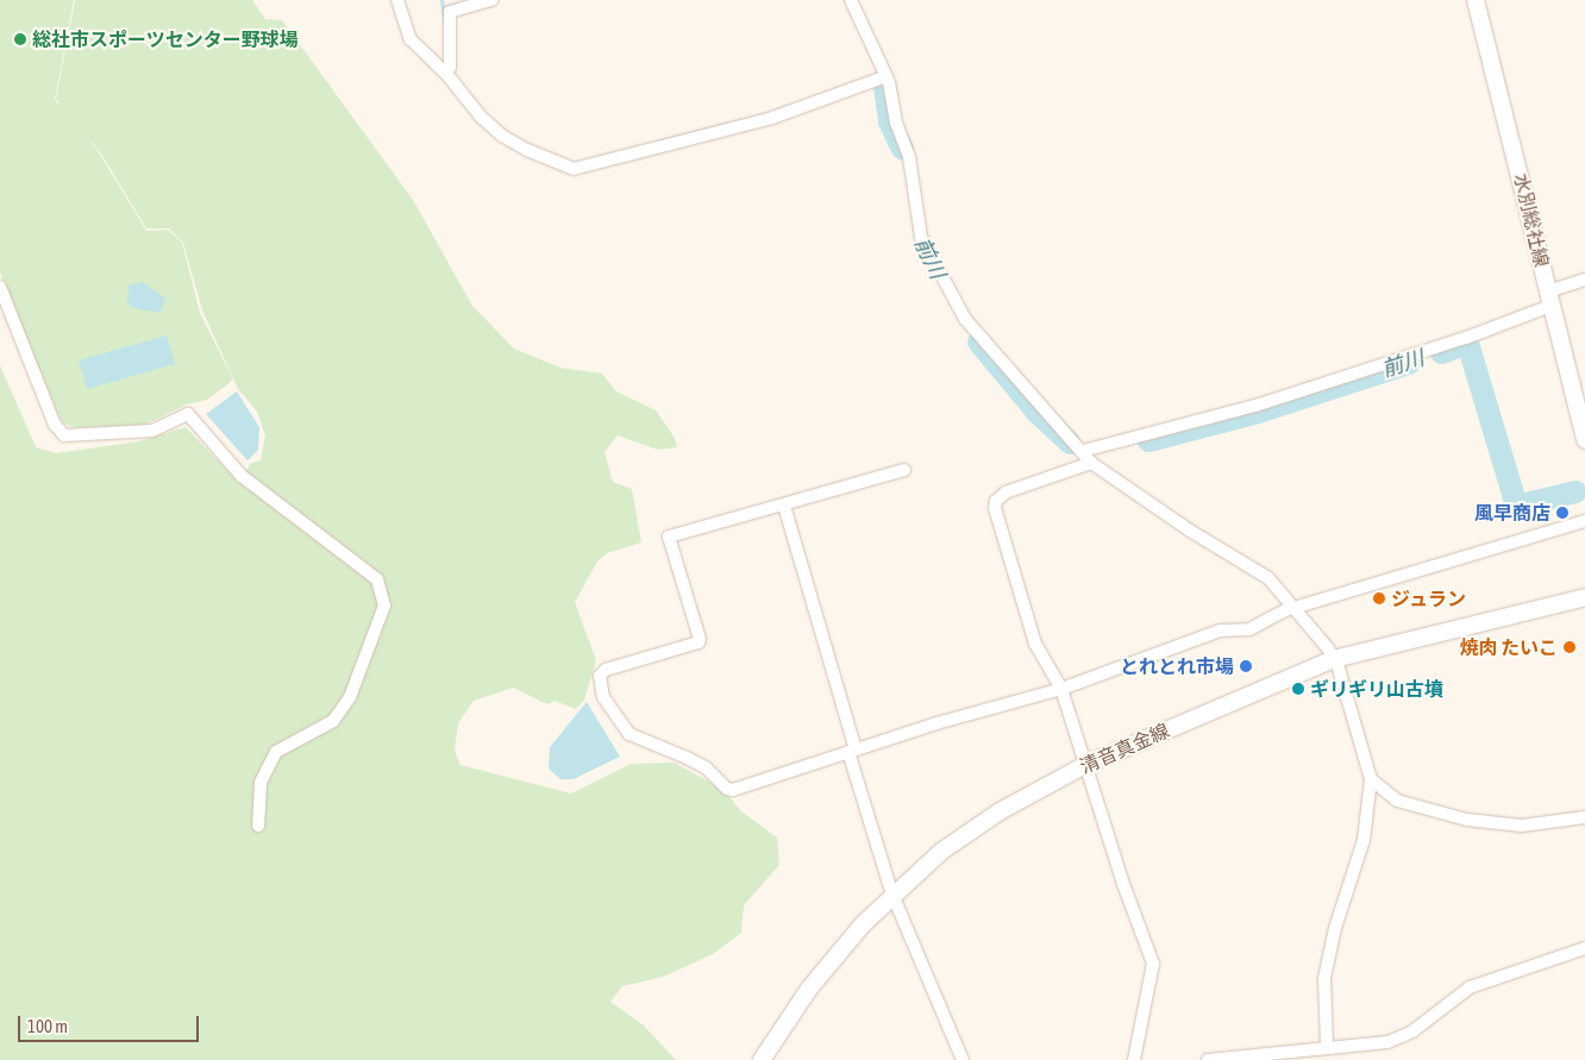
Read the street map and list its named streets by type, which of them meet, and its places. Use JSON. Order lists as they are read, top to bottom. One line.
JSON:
{"streets":{"main road":["水別総社線","清音真金線"]},"water":["前川"],"places":["総社市スポーツセンター野球場","風早商店","ジュラン","焼肉 たいこ","とれとれ市場","ギリギリ山古墳"],"scale_bar":"100 m"}
